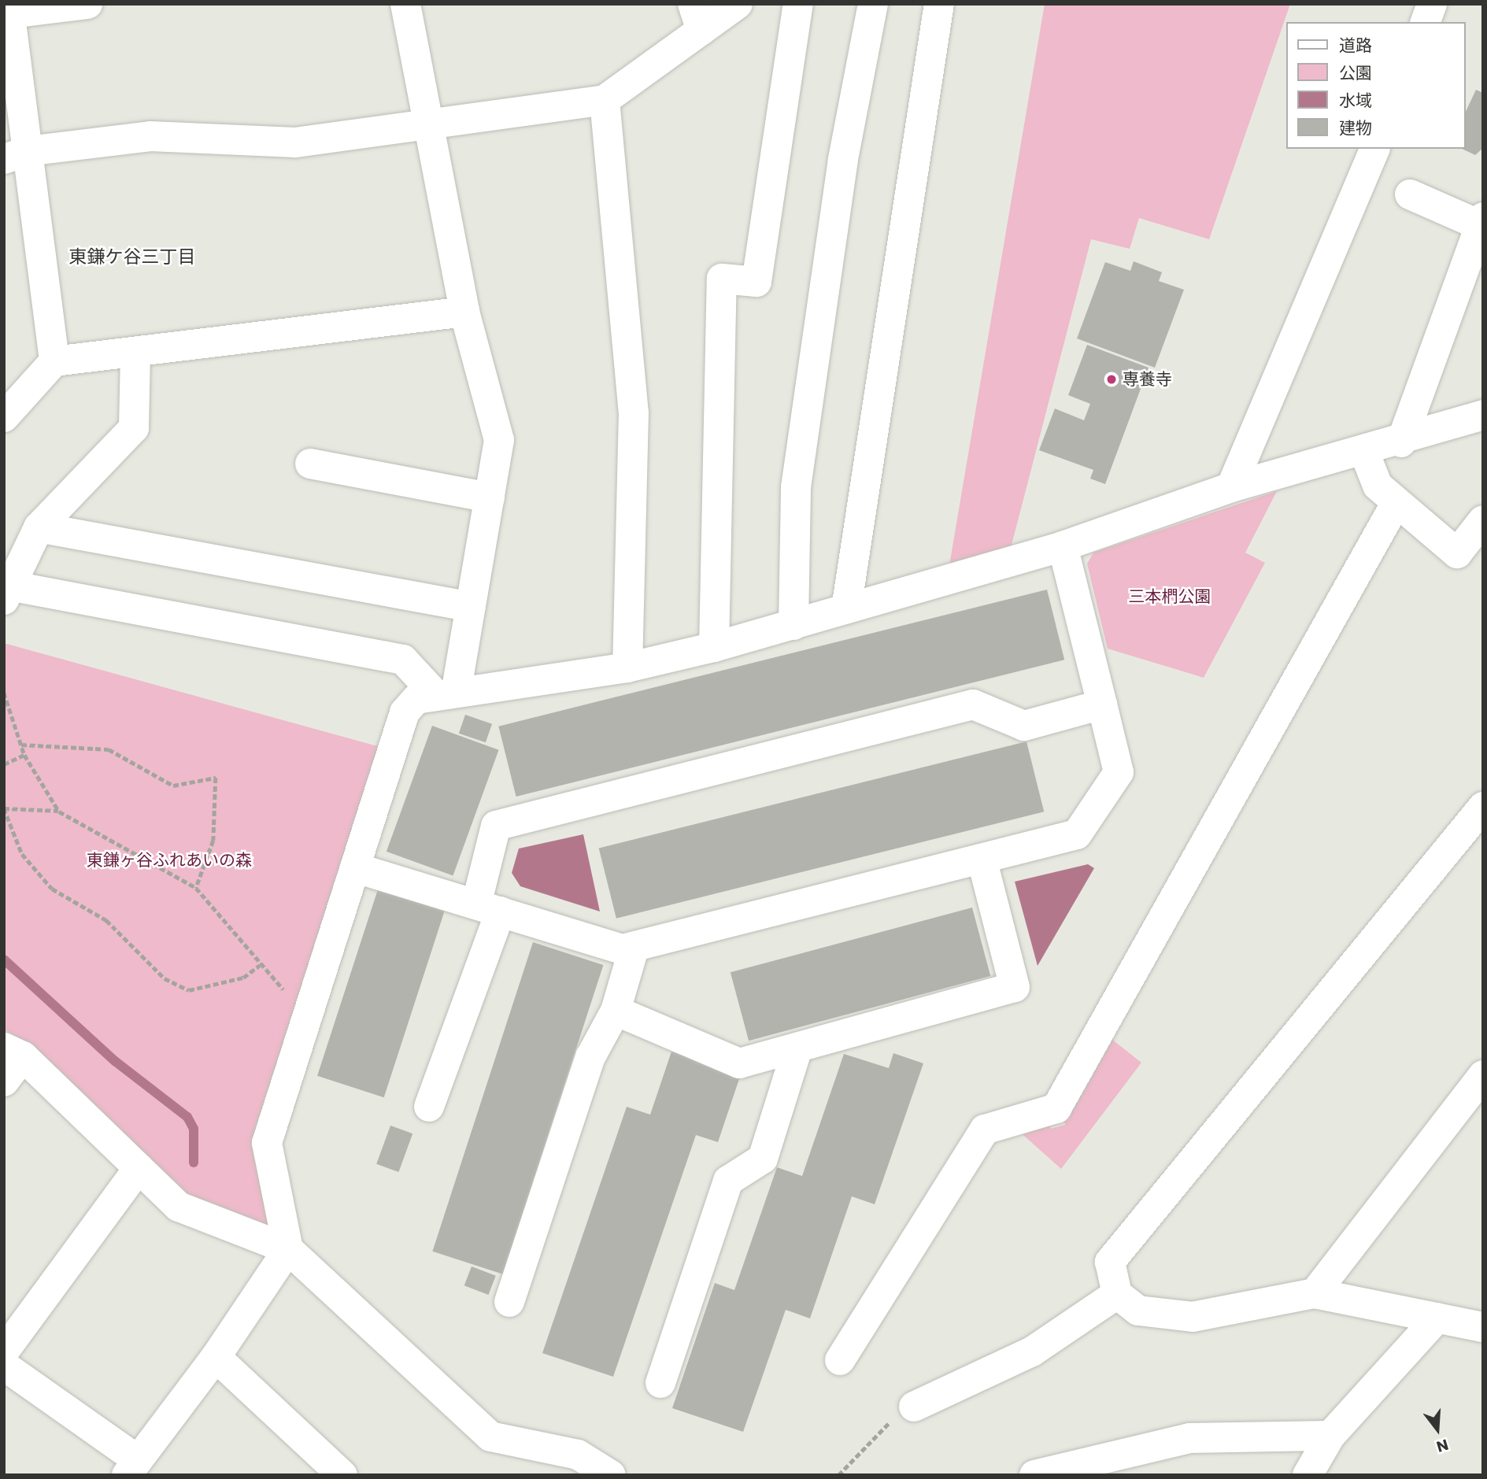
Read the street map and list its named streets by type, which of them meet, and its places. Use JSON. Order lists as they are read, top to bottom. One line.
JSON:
{"districts":["東鎌ケ谷三丁目"],"parks":["三本椚公園","東鎌ヶ谷ふれあいの森"],"places":["専養寺"],"legend":["道路","公園","水域","建物"],"north":"bottom"}
